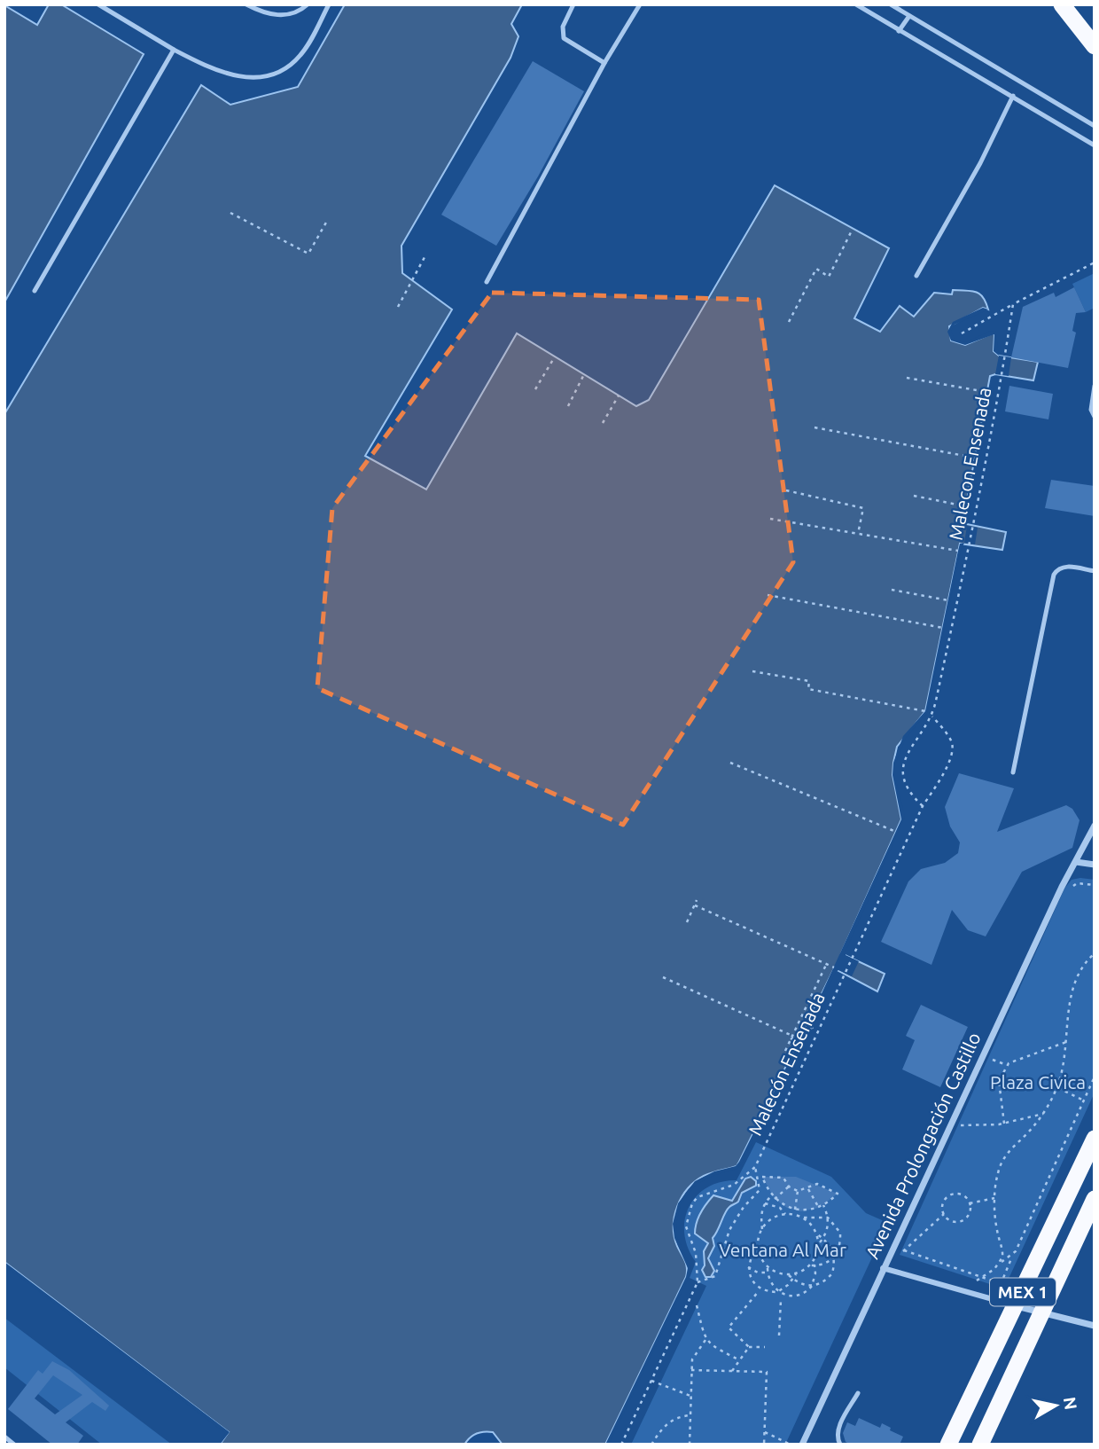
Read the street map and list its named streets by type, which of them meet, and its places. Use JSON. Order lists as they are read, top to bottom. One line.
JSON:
{"streets":{"highway":["MEX 1"],"street":["Avenida Prolongación Castillo"],"path":["Malecon Ensenada","Malecón Ensenada"]},"crossings":[["Malecon Ensenada","Malecón Ensenada"]],"parks":["Plaza Civica","Ventana Al Mar"],"north":"right"}
